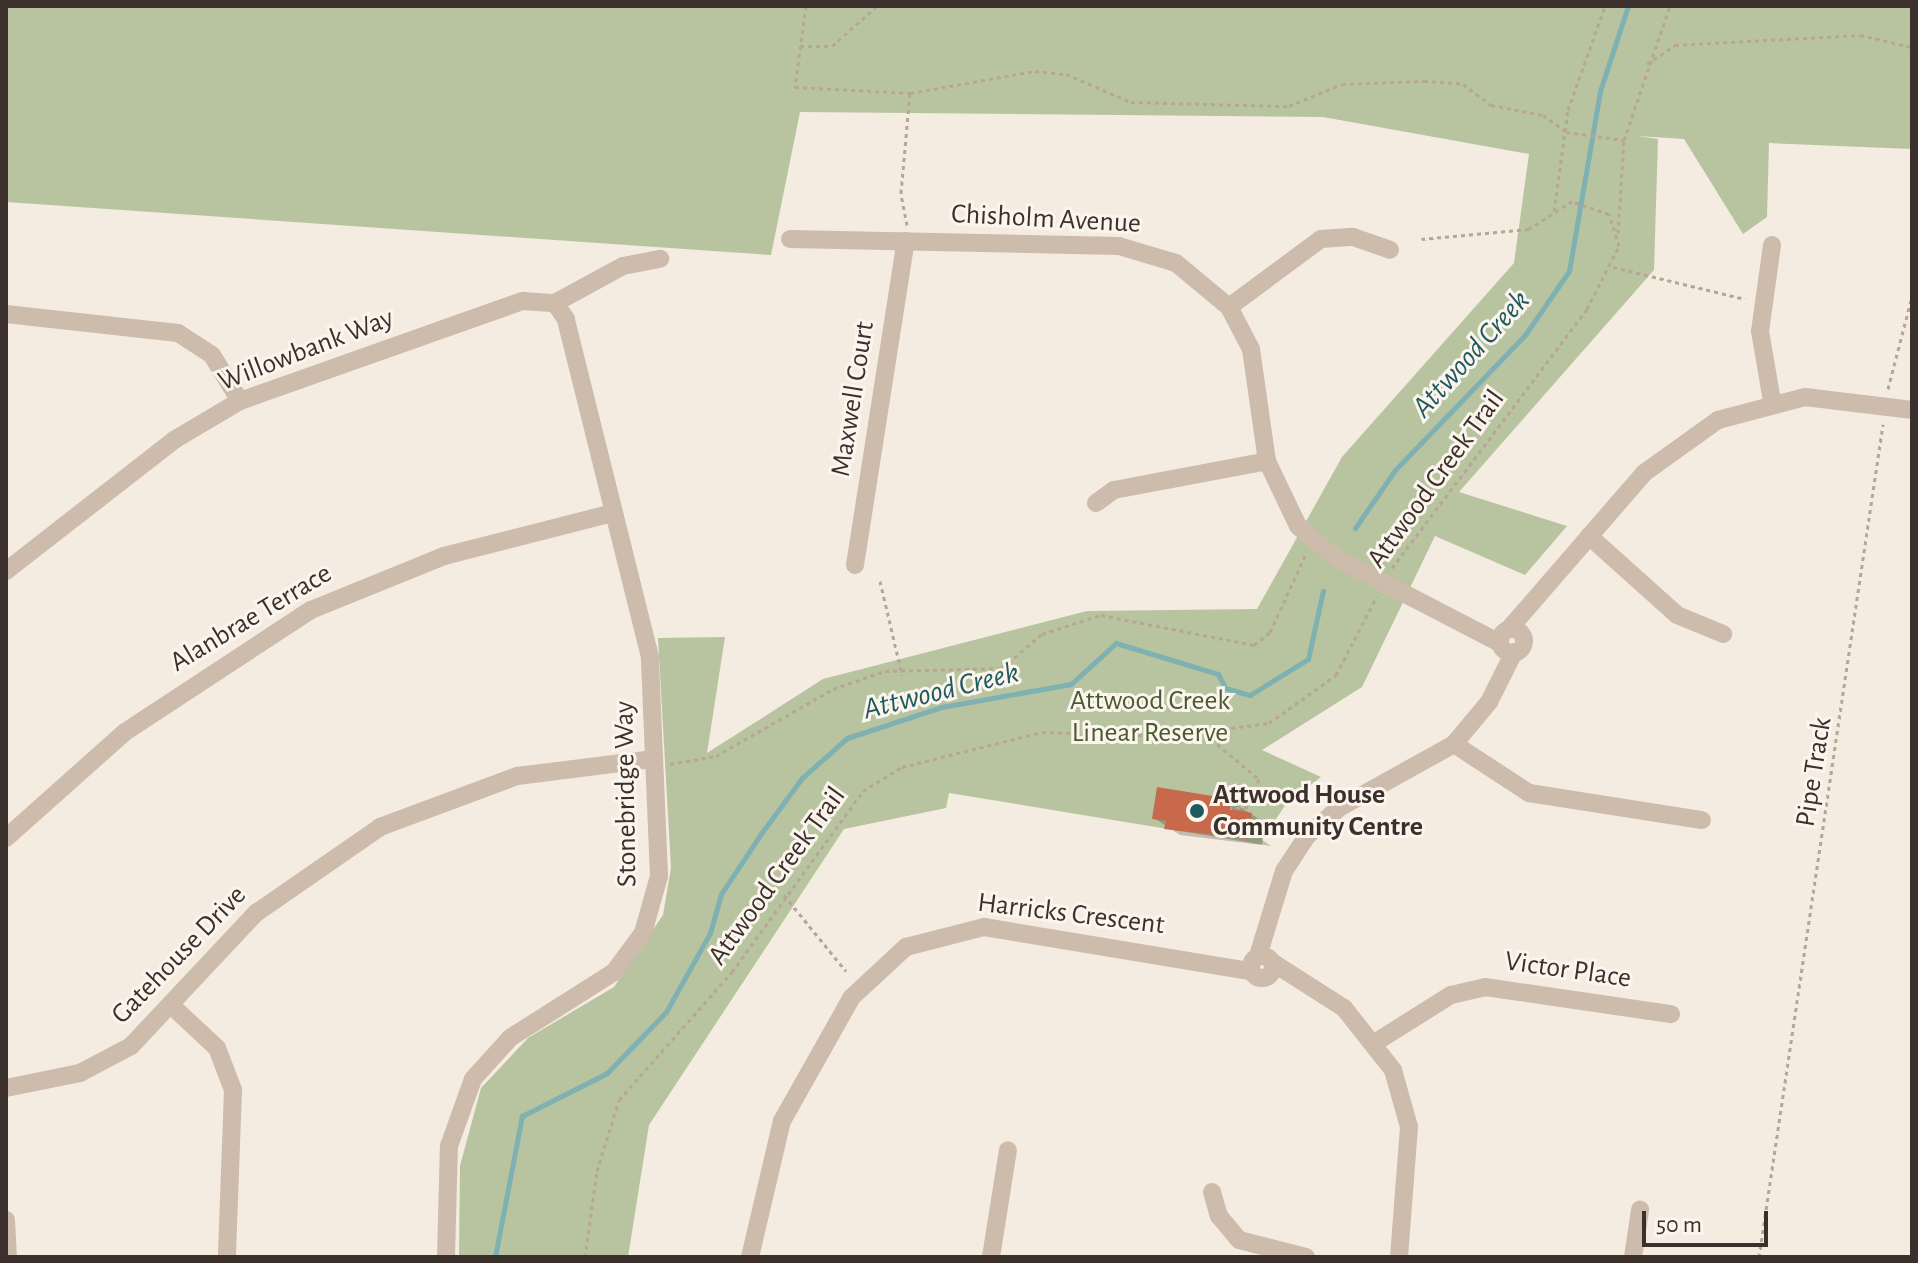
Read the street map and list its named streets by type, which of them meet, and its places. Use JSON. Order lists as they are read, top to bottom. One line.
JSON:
{"streets":{"street":["Chisholm Avenue","Willowbank Way","Maxwell Court","Alanbrae Terrace","Stonebridge Way","Harricks Crescent","Gatehouse Drive","Victor Place"],"path":["Attwood Creek Trail","Pipe Track"]},"crossings":[["Chisholm Avenue","Maxwell Court"],["Chisholm Avenue","Attwood Creek Trail"],["Willowbank Way","Stonebridge Way"],["Alanbrae Terrace","Stonebridge Way"],["Stonebridge Way","Gatehouse Drive"],["Harricks Crescent","Victor Place"]],"water":["Attwood Creek"],"parks":["Attwood Creek Linear Reserve"],"places":["Attwood House Community Centre"],"scale_bar":"50 m"}
